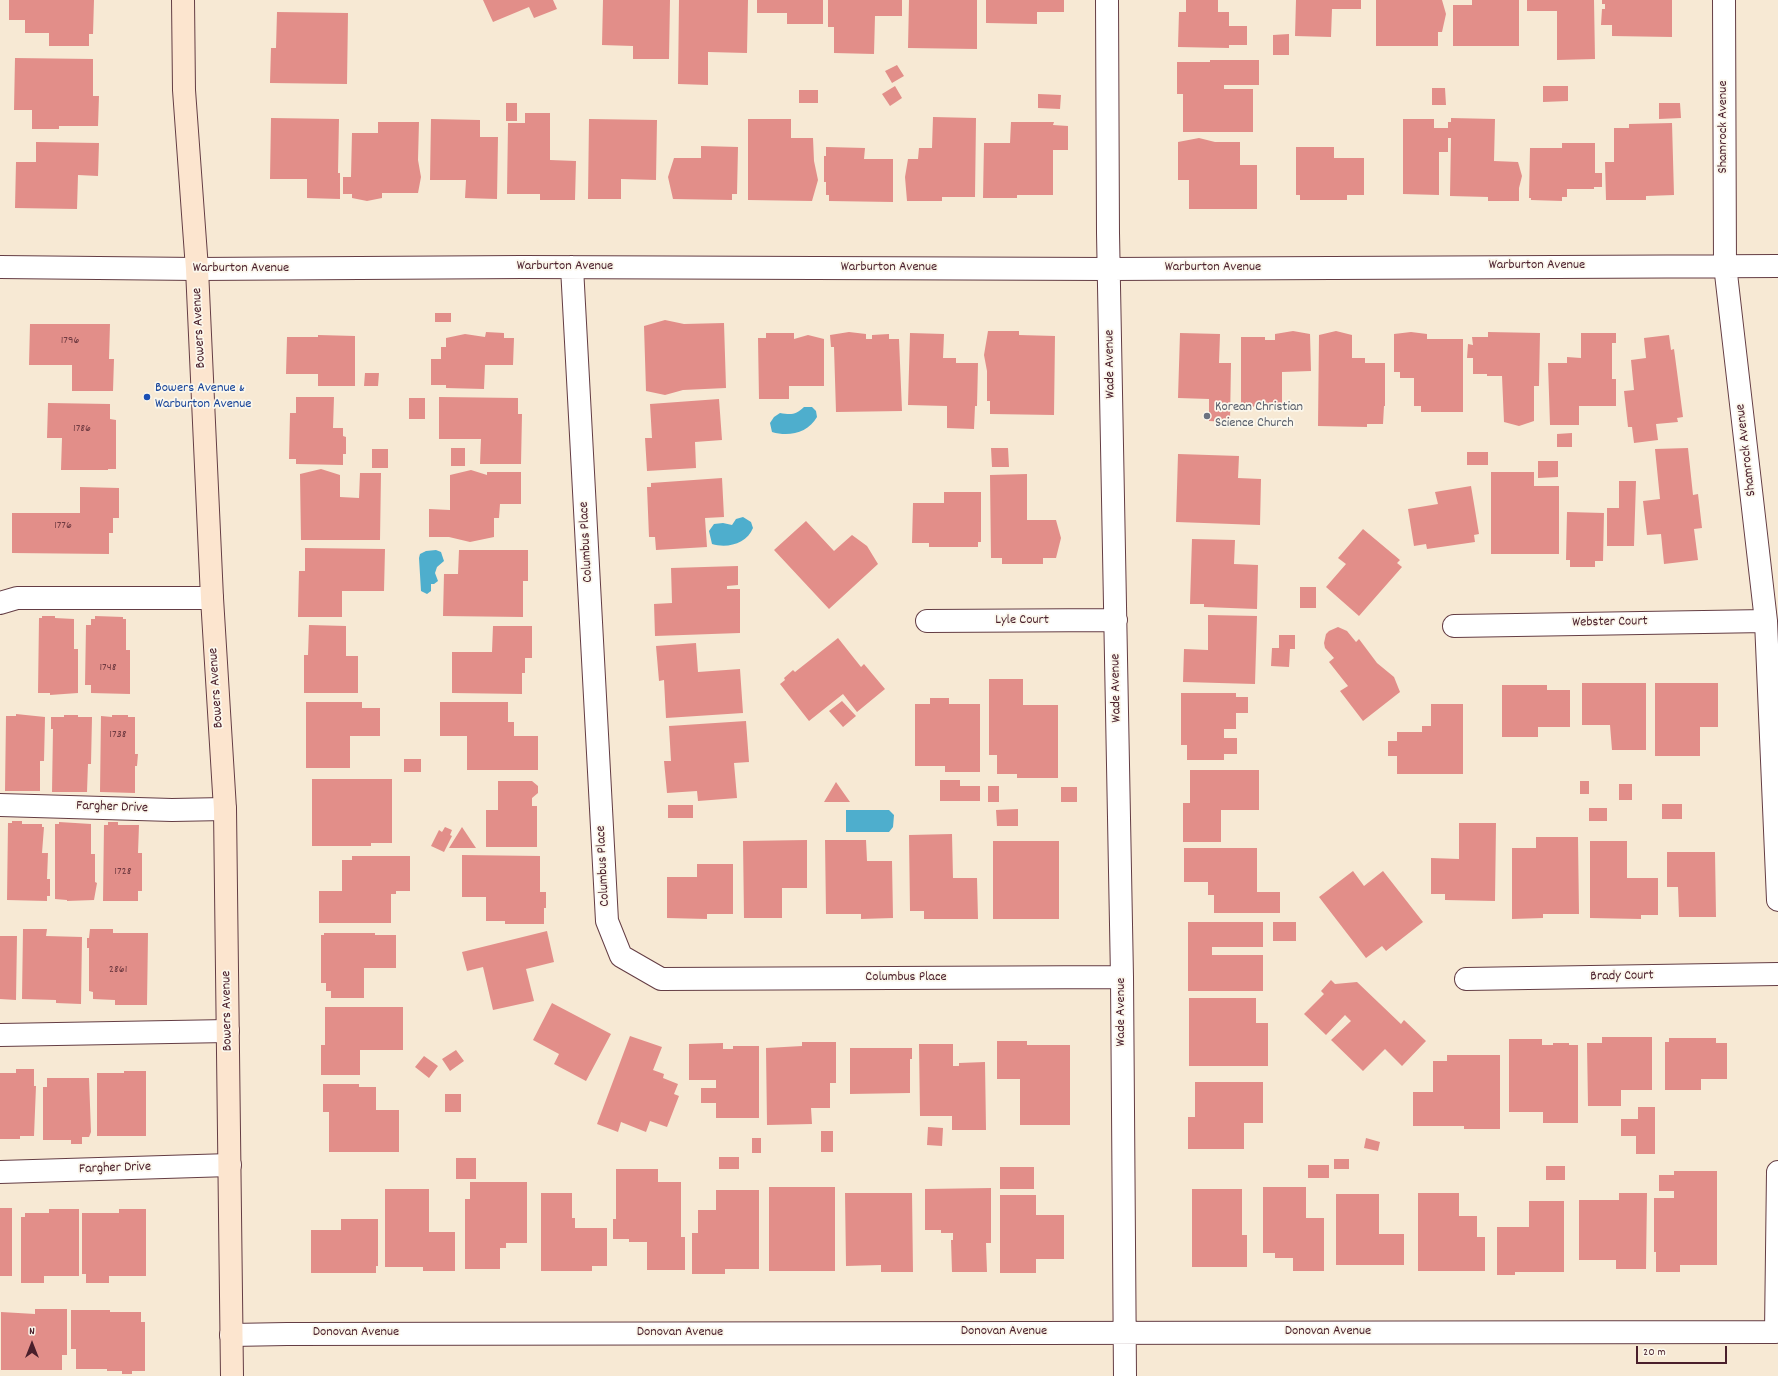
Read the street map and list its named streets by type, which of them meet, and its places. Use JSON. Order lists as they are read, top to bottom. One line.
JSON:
{"streets":{"main road":["Bowers Avenue"],"street":["Shamrock Avenue","Warburton Avenue","Wade Avenue","Columbus Place","Lyle Court","Webster Court","Fargher Drive","Brady Court","Donovan Avenue"]},"crossings":[["Shamrock Avenue","Warburton Avenue"],["Shamrock Avenue","Webster Court"],["Warburton Avenue","Bowers Avenue"],["Warburton Avenue","Wade Avenue"],["Warburton Avenue","Columbus Place"],["Bowers Avenue","Fargher Drive"],["Bowers Avenue","Donovan Avenue"],["Wade Avenue","Columbus Place"],["Wade Avenue","Lyle Court"],["Wade Avenue","Donovan Avenue"]],"places":["Bowers Avenue & Warburton Avenue","Korean Christian Science Church"],"house_numbers":["1796","1786","1776","1748","1738","1728","2861"],"scale_bar":"20 m","north":"top"}
